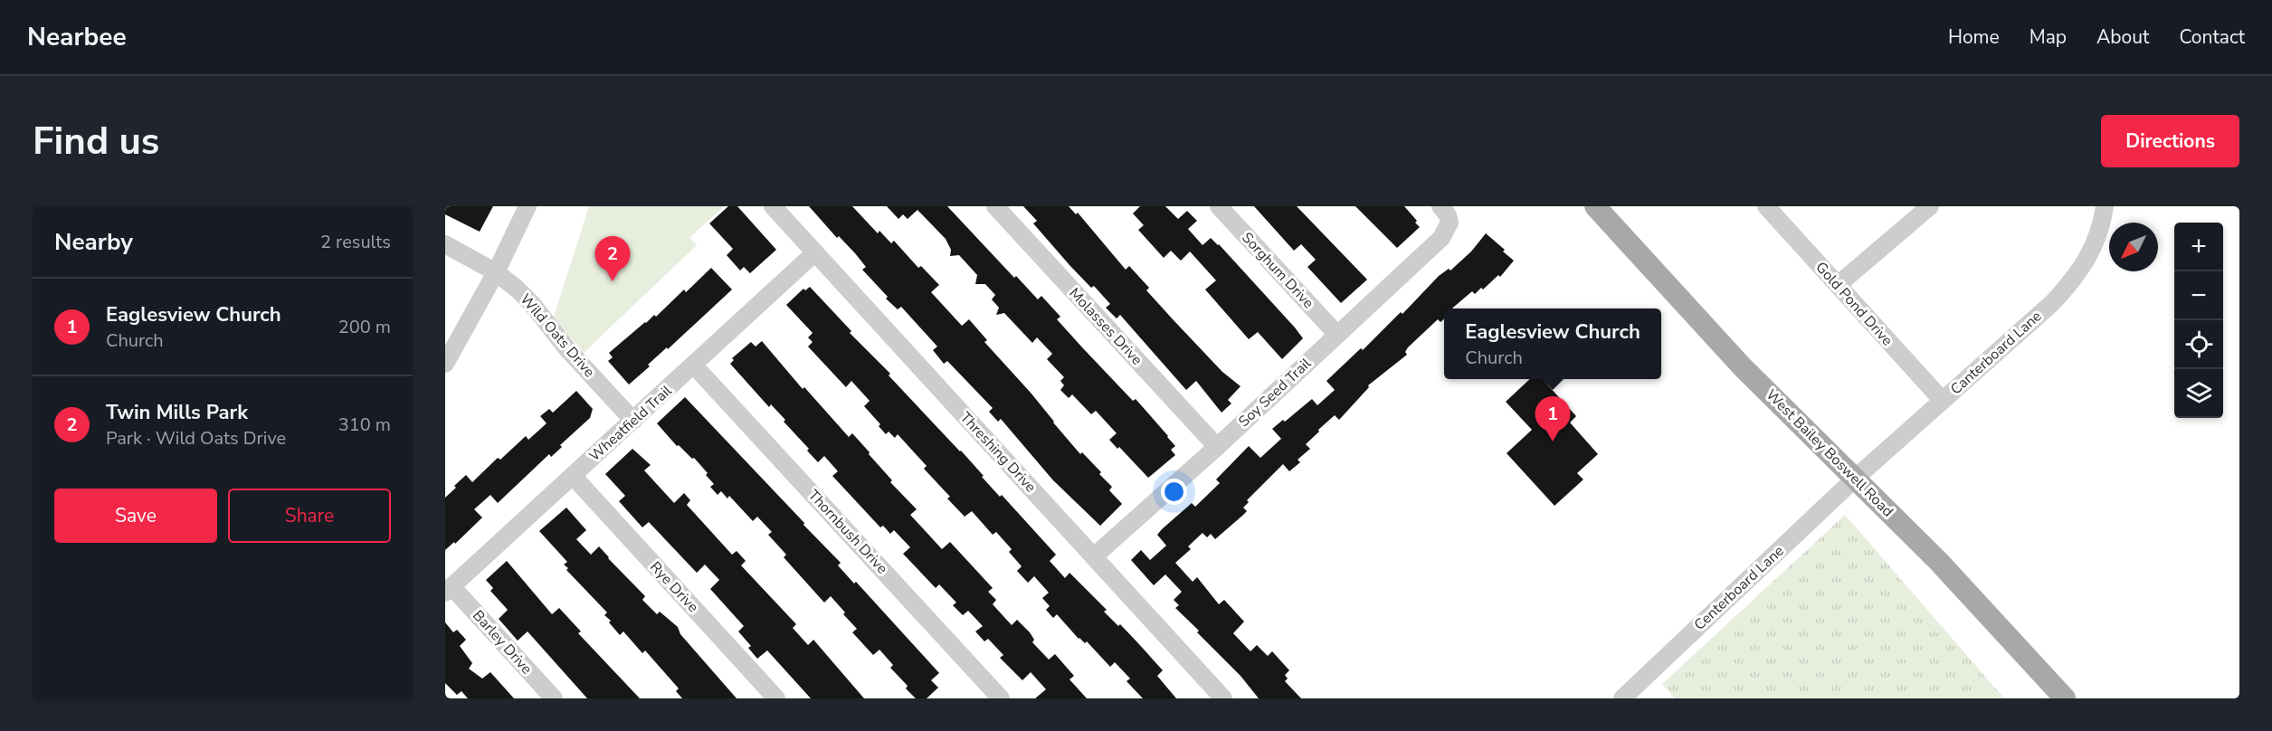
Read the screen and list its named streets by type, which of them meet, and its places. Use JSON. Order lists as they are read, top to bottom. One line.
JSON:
{"streets":{"main road":["West Bailey Boswell Road"],"street":["Sorghum Drive","Gold Pond Drive","Molasses Drive","Wild Oats Drive","Canterboard Lane","Soy Seed Trail","Wheatfield Trail","Threshing Drive","Thornbush Drive","Rye Drive","Centerboard Lane","Barley Drive"]},"crossings":[["Sorghum Drive","Soy Seed Trail"],["Gold Pond Drive","Canterboard Lane"],["Molasses Drive","Soy Seed Trail"],["Wild Oats Drive","Wheatfield Trail"],["Canterboard Lane","West Bailey Boswell Road"],["Canterboard Lane","Centerboard Lane"],["Soy Seed Trail","Threshing Drive"],["Wheatfield Trail","Threshing Drive"],["Wheatfield Trail","Thornbush Drive"],["Wheatfield Trail","Rye Drive"],["Wheatfield Trail","Barley Drive"],["West Bailey Boswell Road","Centerboard Lane"]],"north":"bottom left","page":{"header":"Nearbee","nav":["Home","Map","About","Contact"],"buttons":["Directions",["Save","Share"]],"title":"Find us","heading":["Nearby","2 results"],"map_buttons":["+","−"],"pins":["2","1"],"list":[{"mark":"1","name":"Eaglesview Church","note":"Church","value":"200 m"},{"mark":"2","name":"Twin Mills Park","note":"Park · Wild Oats Drive","value":"310 m"}],"popup":["Eaglesview Church","Church"]}}
